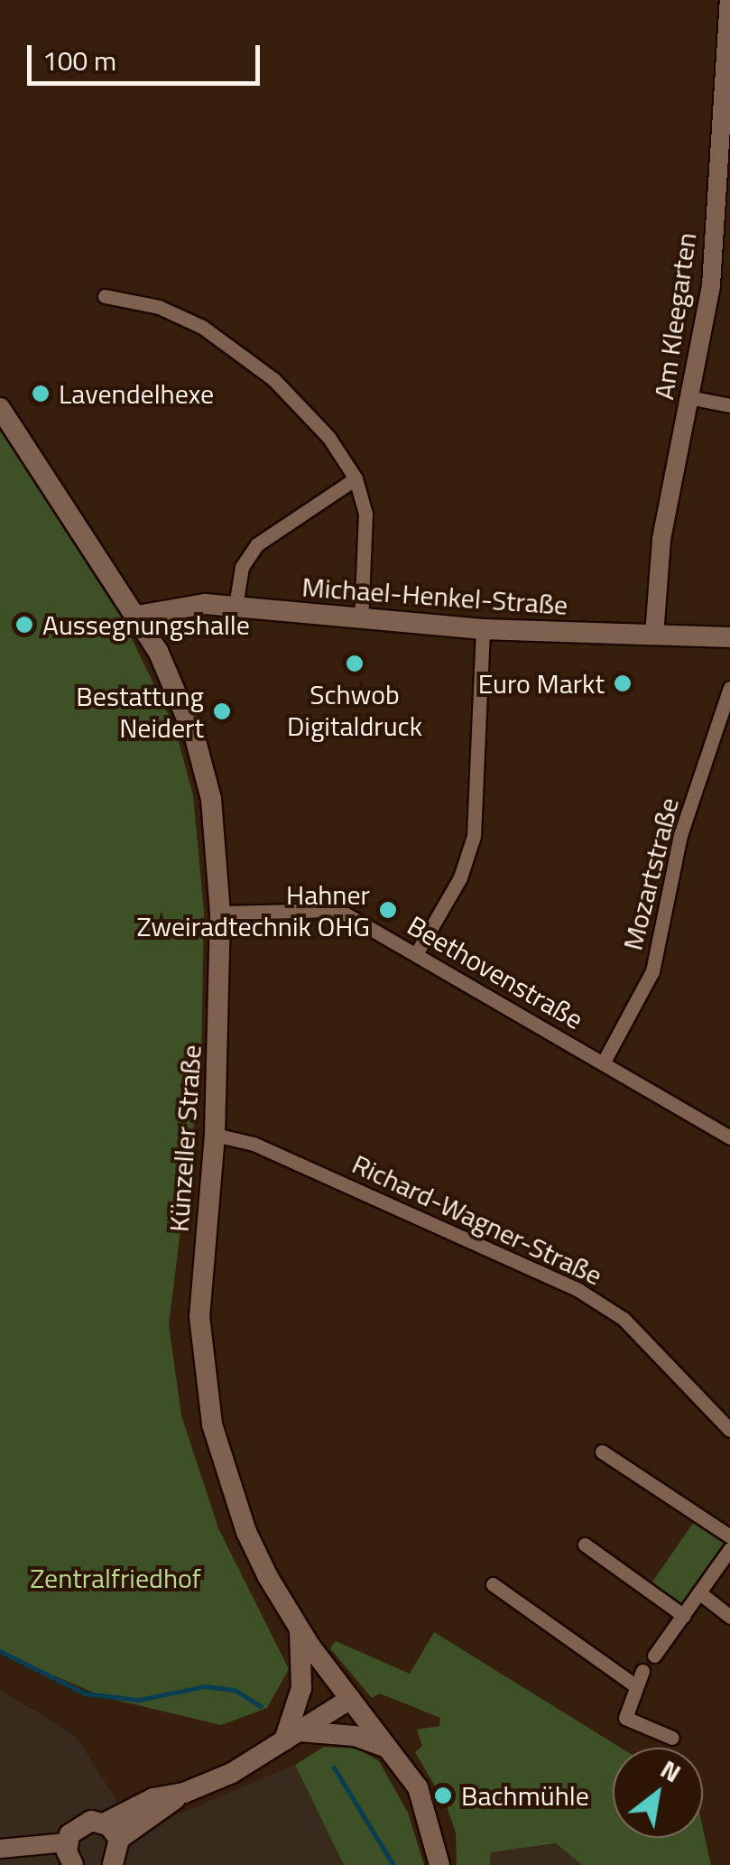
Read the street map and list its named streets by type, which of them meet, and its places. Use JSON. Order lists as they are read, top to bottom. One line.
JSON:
{"streets":{"main road":["Michael-Henkel-Straße","Künzeller Straße"],"street":["Am Kleegarten","Mozartstraße","Beethovenstraße","Richard-Wagner-Straße"]},"crossings":[["Am Kleegarten","Michael-Henkel-Straße"],["Michael-Henkel-Straße","Künzeller Straße"],["Mozartstraße","Beethovenstraße"],["Beethovenstraße","Künzeller Straße"],["Künzeller Straße","Richard-Wagner-Straße"]],"parks":["Zentralfriedhof"],"places":["Lavendelhexe","Aussegnungshalle","Schwob Digitaldruck","Euro Markt","Bestattung Neidert","Hahner Zweiradtechnik OHG","Bachmühle"],"scale_bar":"100 m","north":"top right"}
